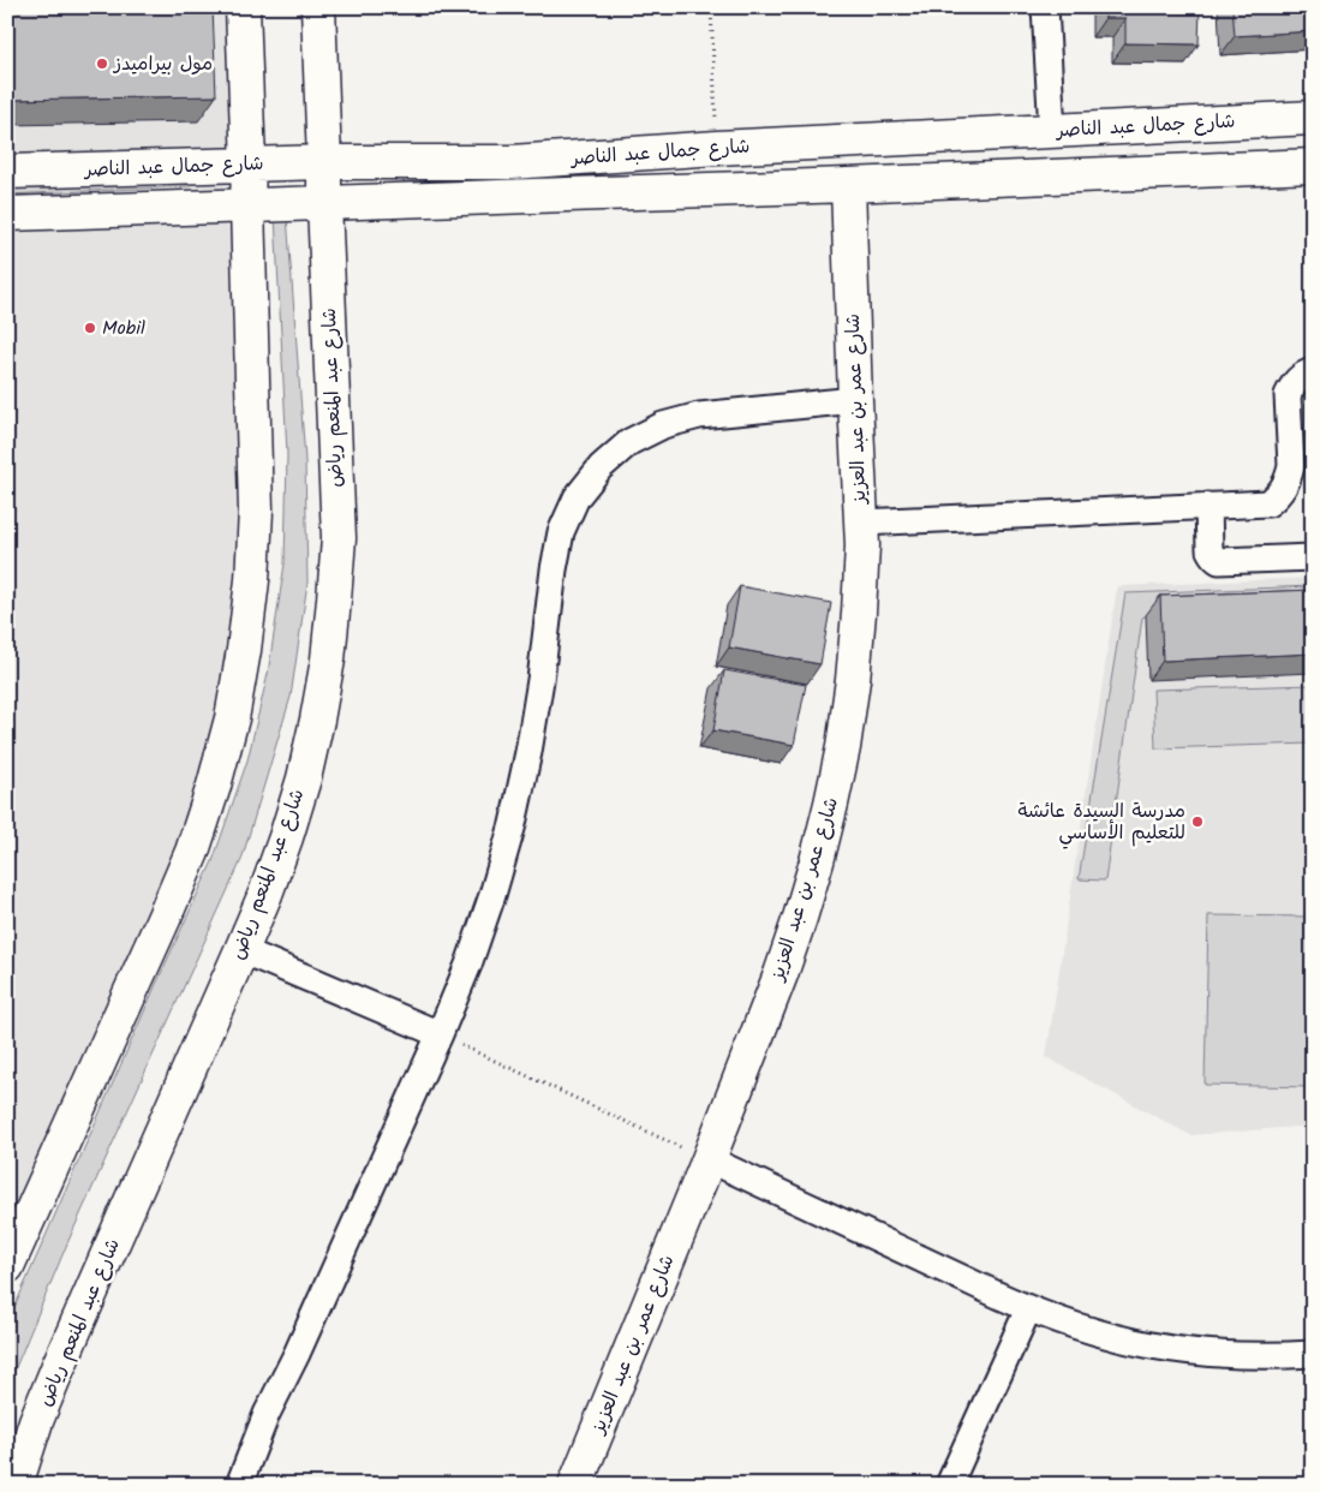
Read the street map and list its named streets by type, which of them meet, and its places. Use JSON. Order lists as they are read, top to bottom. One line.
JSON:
{"streets":{"street":["شارع جمال عبد الناصر","شارع عبد المنعم رياض","شارع عمر بن عبد العزيز"]},"crossings":[["شارع جمال عبد الناصر","شارع عبد المنعم رياض"],["شارع جمال عبد الناصر","شارع عمر بن عبد العزيز"]],"places":["مول بيراميدز","Mobil","مدرسة السيدة عائشة للتعليم الأساسي"]}
